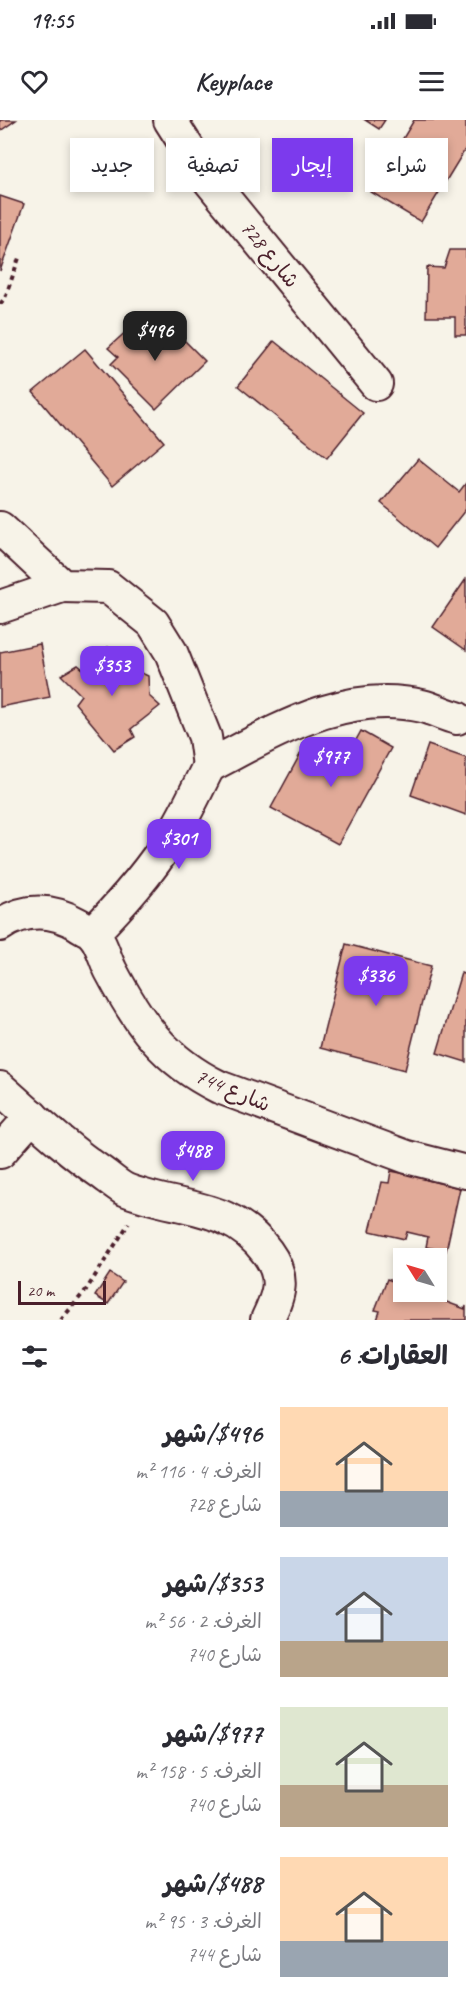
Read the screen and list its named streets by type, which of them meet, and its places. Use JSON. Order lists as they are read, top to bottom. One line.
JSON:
{"streets":{"street":["شارع 728","شارع 744"]},"scale_bar":"20 m","north":"top left","page":{"status":"19:55","header":"Keyplace","chip":["شراء","إيجار","تصفية","جديد"],"price":["$496","$353","$977","$301","$336","$488"],"scale":"20 m","heading":"العقارات: 6","list":[{"name":"$496/شهر","note":"الغرف: 4 · 116 m² · شارع 728"},{"name":"$353/شهر","note":"الغرف: 2 · 56 m² · شارع 740"},{"name":"$977/شهر","note":"الغرف: 5 · 158 m² · شارع 740"},{"name":"$488/شهر","note":"الغرف: 3 · 95 m² · شارع 744"}]}}
